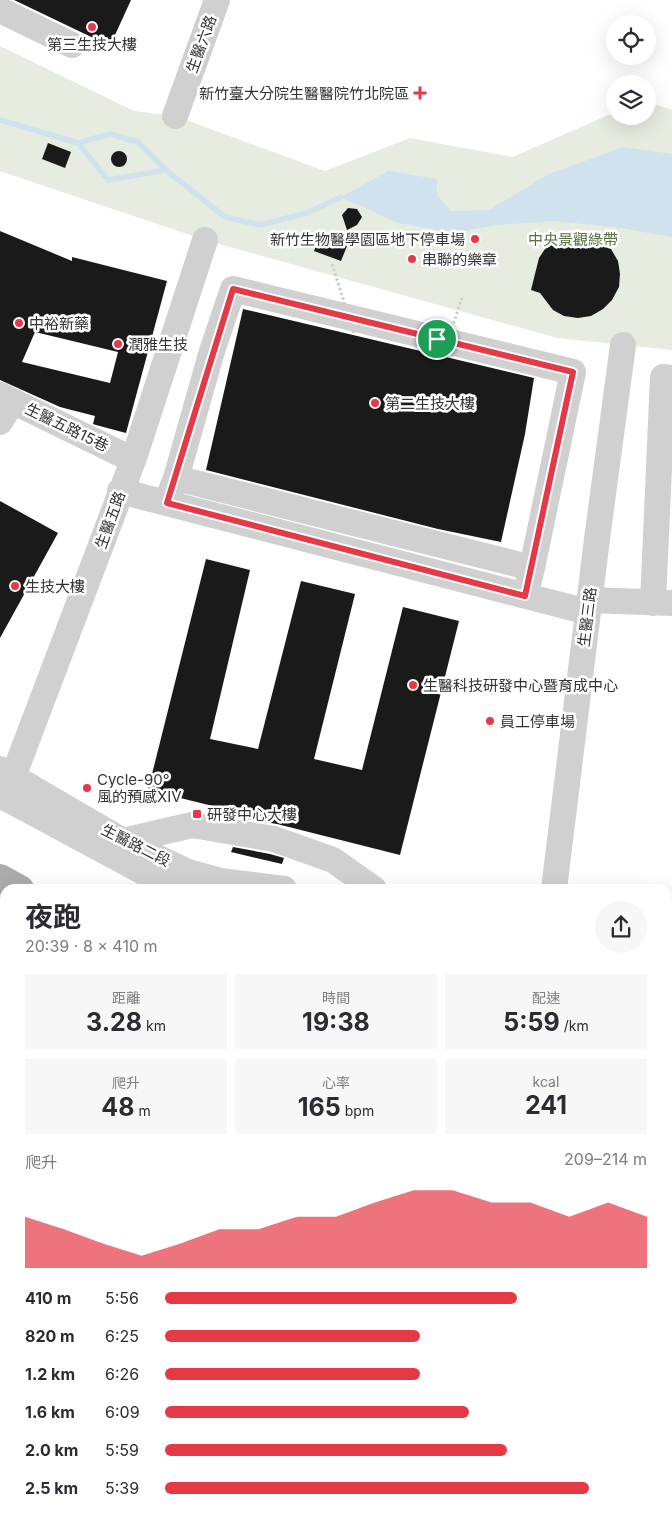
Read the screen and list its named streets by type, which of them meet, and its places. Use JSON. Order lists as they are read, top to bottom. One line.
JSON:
{"streets":{"street":["生醫六路","生醫五路15巷","生醫五路","生醫三路","生醫路二段"]},"crossings":[["生醫五路15巷","生醫五路"],["生醫五路","生醫路二段"]],"parks":["中央景觀綠帶"],"places":{"other":["第三生技大樓","新竹生物醫學園區地下停車場","串聯的樂章","中裕新藥","潤雅生技","第二生技大樓","生技大樓","生醫科技研發中心暨育成中心","員工停車場","Cycle-90° 風的預感XIV"],"health":["新竹臺大分院生醫醫院竹北院區"],"transit":["研發中心大樓"]},"page":{"heading":["夜跑","20:39 · 8 × 410 m"],"stats":[["距離","3.28 km"],["時間","19:38"],["配速","5:59 /km"],["爬升","48 m"],["心率","165 bpm"],["kcal","241"]],"chart":["爬升","209–214 m"],"list":[{"name":"410 m","note":"5:56"},{"name":"820 m","note":"6:25"},{"name":"1.2 km","note":"6:26"},{"name":"1.6 km","note":"6:09"},{"name":"2.0 km","note":"5:59"},{"name":"2.5 km","note":"5:39"}]}}
